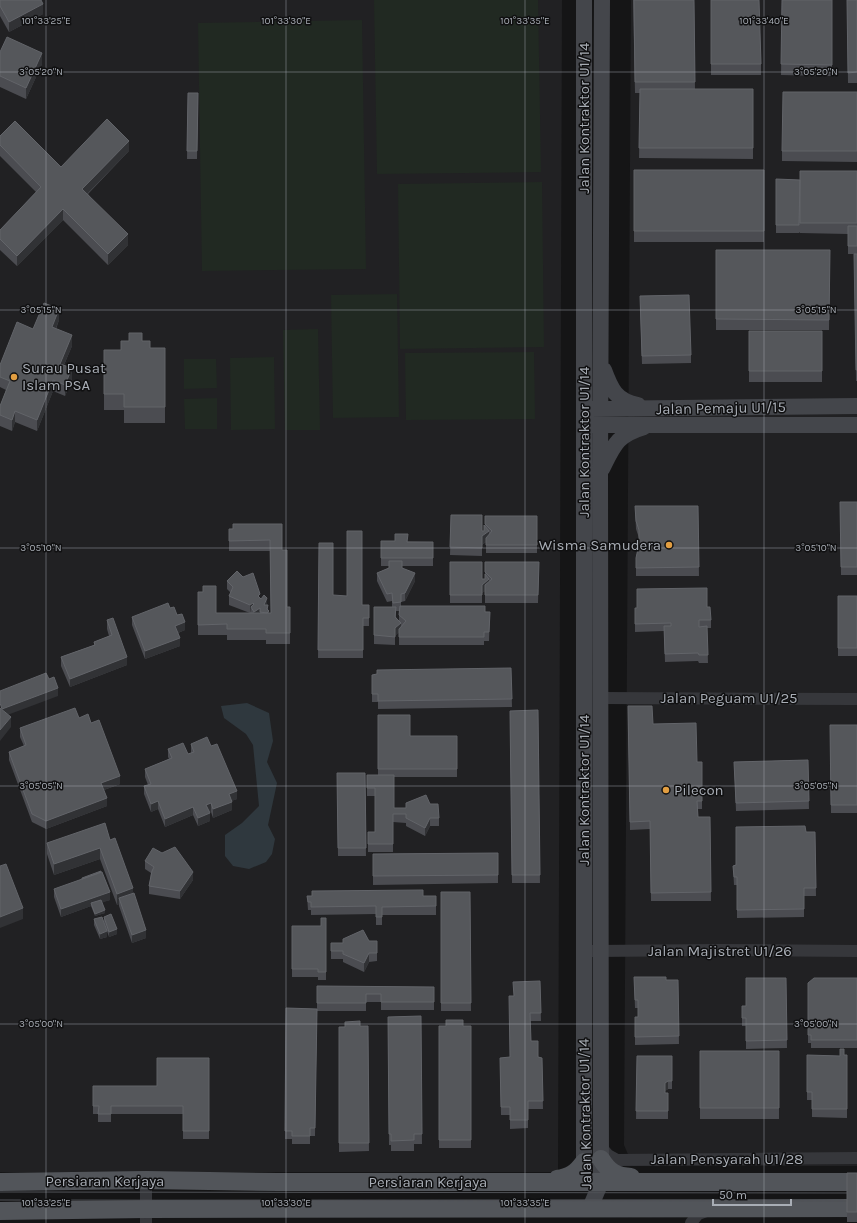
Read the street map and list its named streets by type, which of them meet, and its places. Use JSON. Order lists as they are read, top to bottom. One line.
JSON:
{"streets":{"main road":["Persiaran Kerjaya"],"street":["Jalan Kontraktor U1/14","Jalan Pemaju U1/15","Jalan Peguam U1/25","Jalan Majistret U1/26","Jalan Pensyarah U1/28"]},"crossings":[["Jalan Kontraktor U1/14","Jalan Pemaju U1/15"],["Jalan Kontraktor U1/14","Jalan Peguam U1/25"],["Jalan Kontraktor U1/14","Jalan Majistret U1/26"],["Jalan Kontraktor U1/14","Jalan Pensyarah U1/28"],["Jalan Kontraktor U1/14","Persiaran Kerjaya"]],"places":["Surau Pusat Islam PSA","Wisma Samudera","Pilecon"],"scale_bar":"50 m","coordinates":["101°33'25\"E","101°33'30\"E","101°33'35\"E","101°33'40\"E","3°05'20\"N","3°05'15\"N","3°05'10\"N","3°05'05\"N","3°05'00\"N"]}
